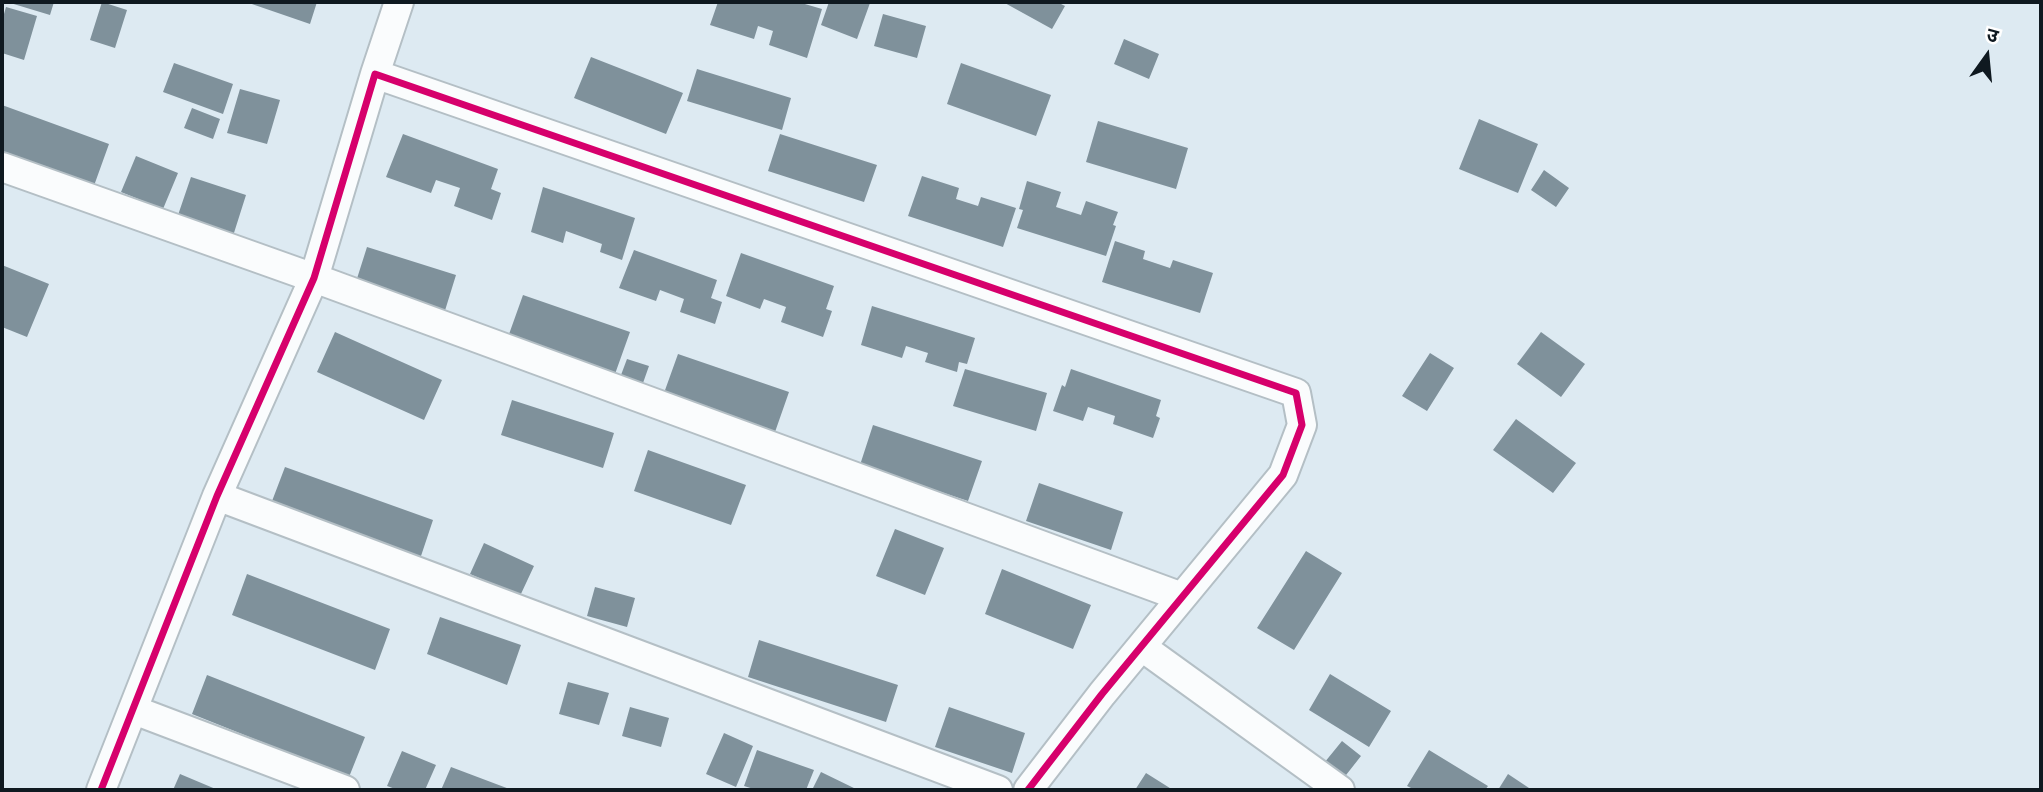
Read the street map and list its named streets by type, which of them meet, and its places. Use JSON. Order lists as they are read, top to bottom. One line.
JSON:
{"north":"top"}
